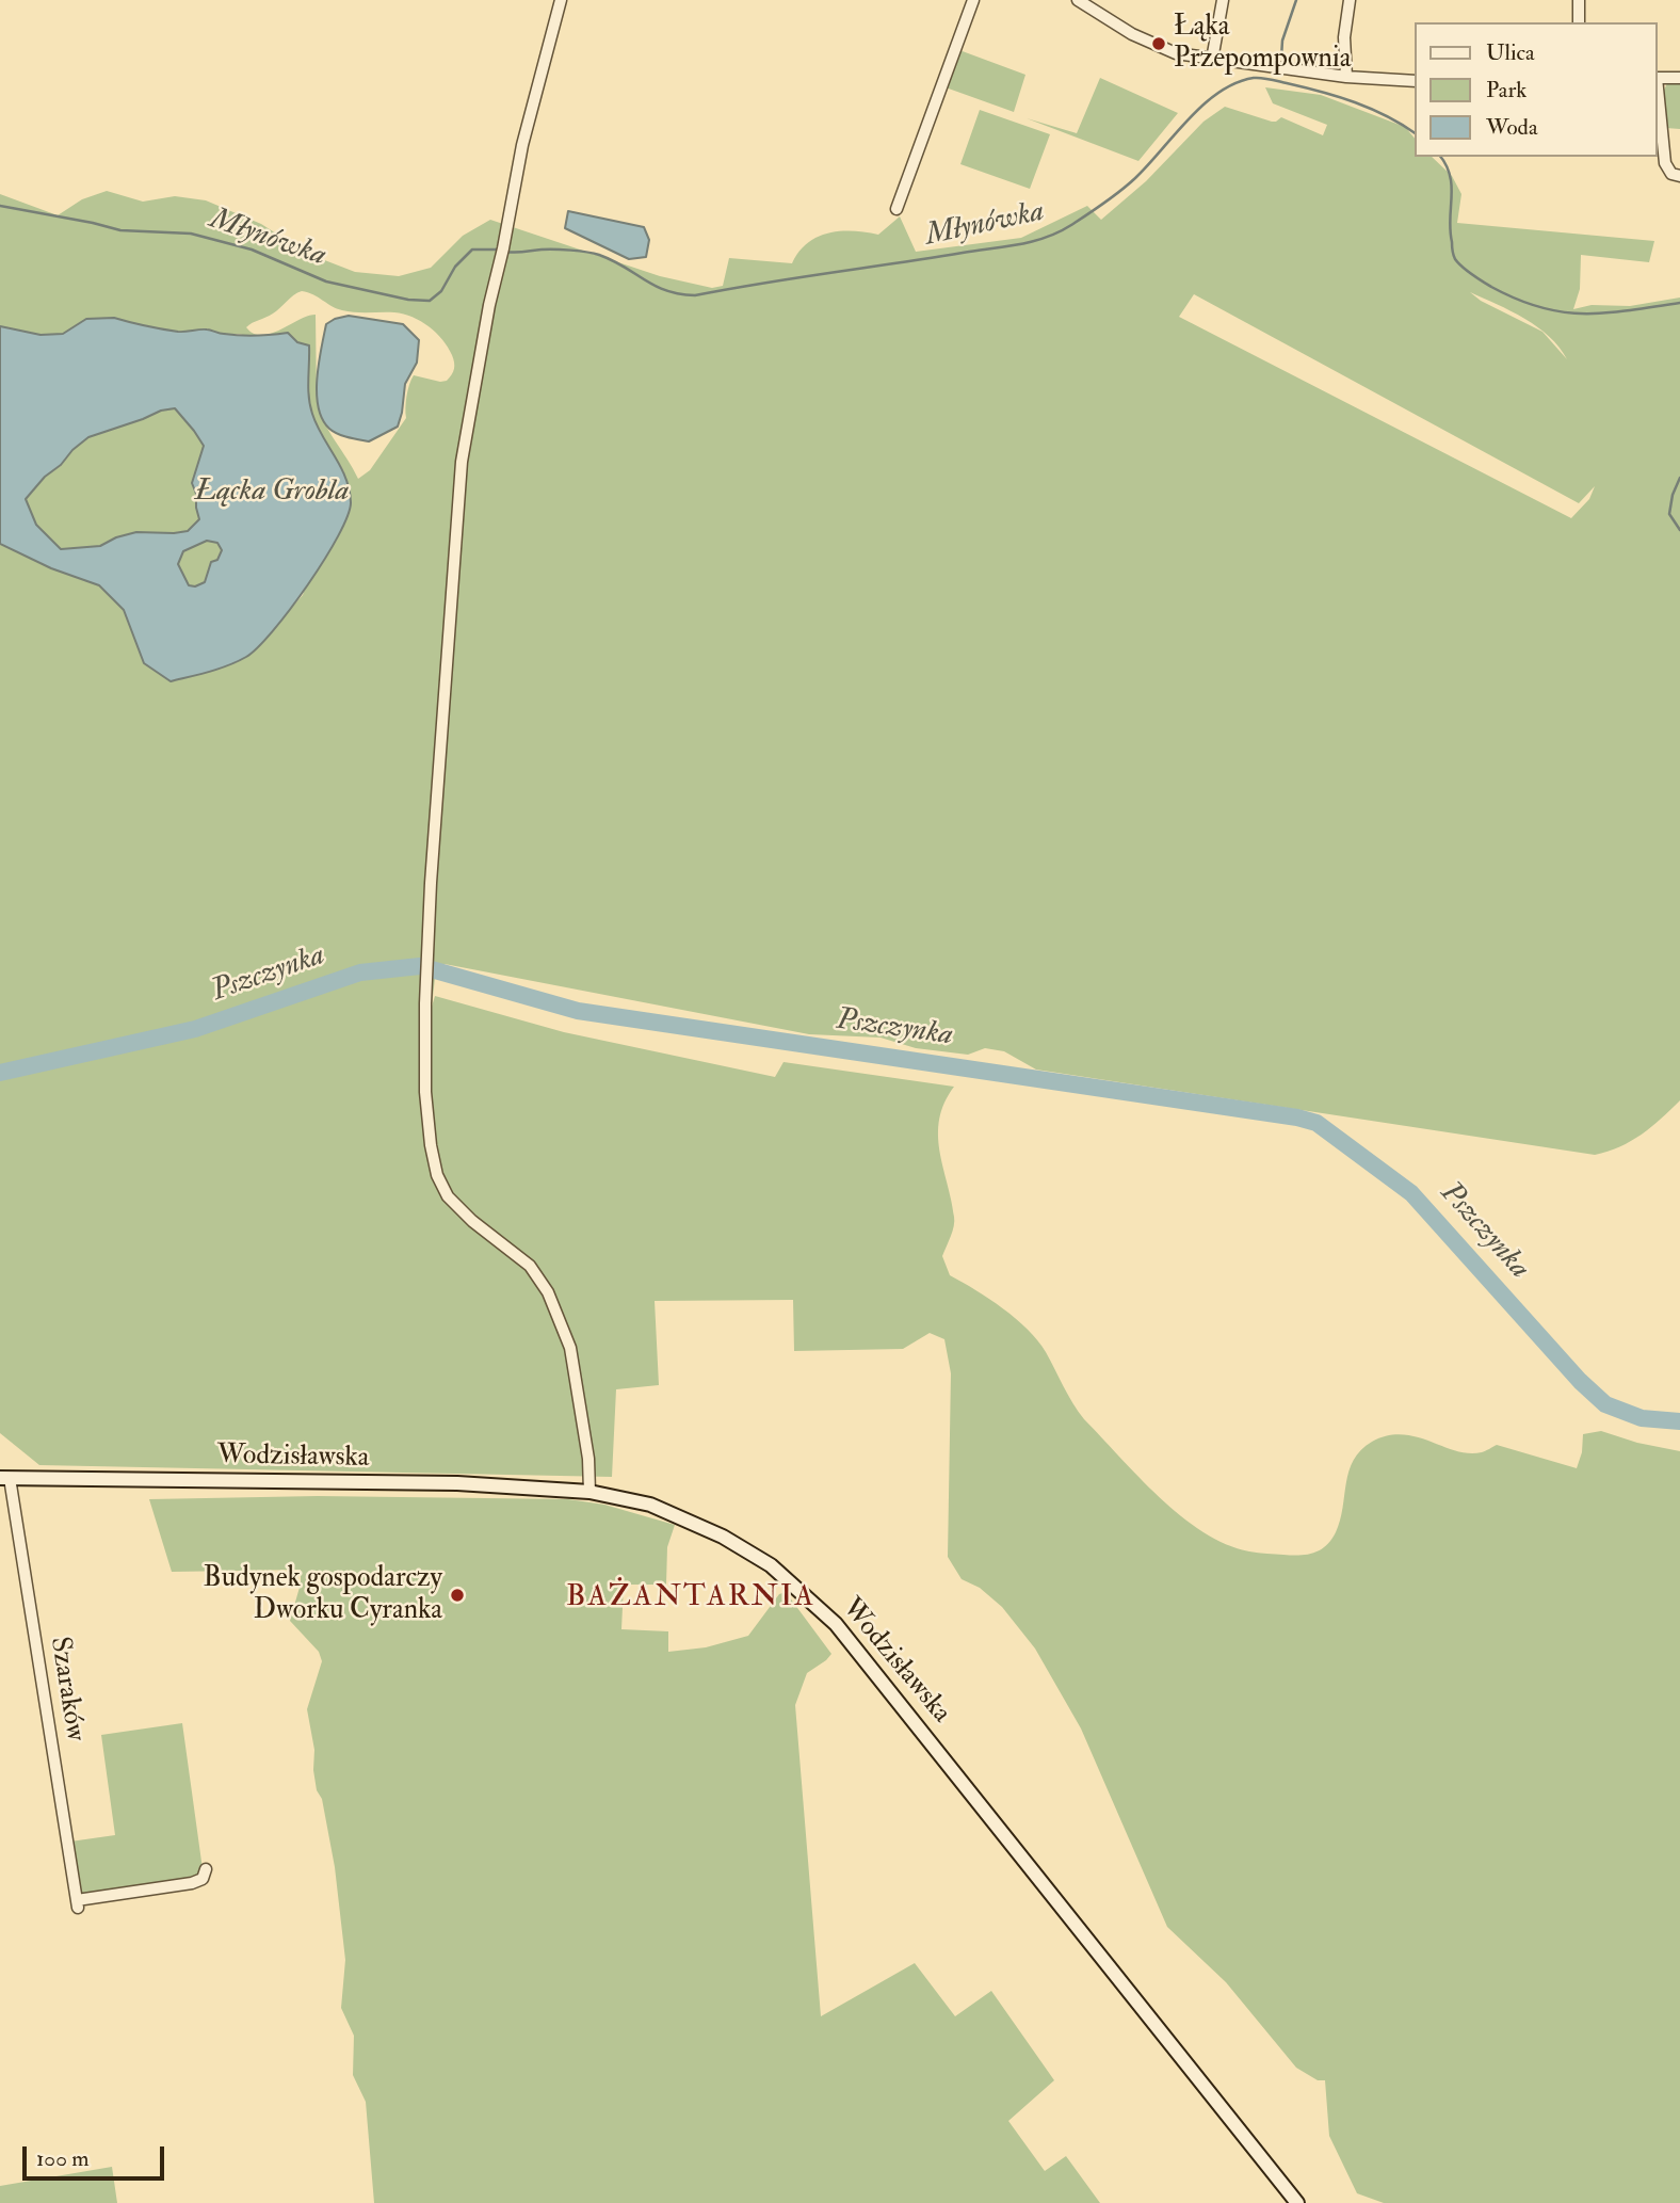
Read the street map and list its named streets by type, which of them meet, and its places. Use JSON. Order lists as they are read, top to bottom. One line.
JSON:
{"streets":{"main road":["Wodzisławska"],"street":["Szaraków"]},"crossings":[["Wodzisławska","Szaraków"]],"districts":["BAŻANTARNIA"],"water":["Młynówka","Łącka Grobla","Pszczynka"],"places":["Łąka Przepompownia","Budynek gospodarczy Dworku Cyranka"],"legend":["Ulica","Park","Woda"],"scale_bar":"100 m"}
